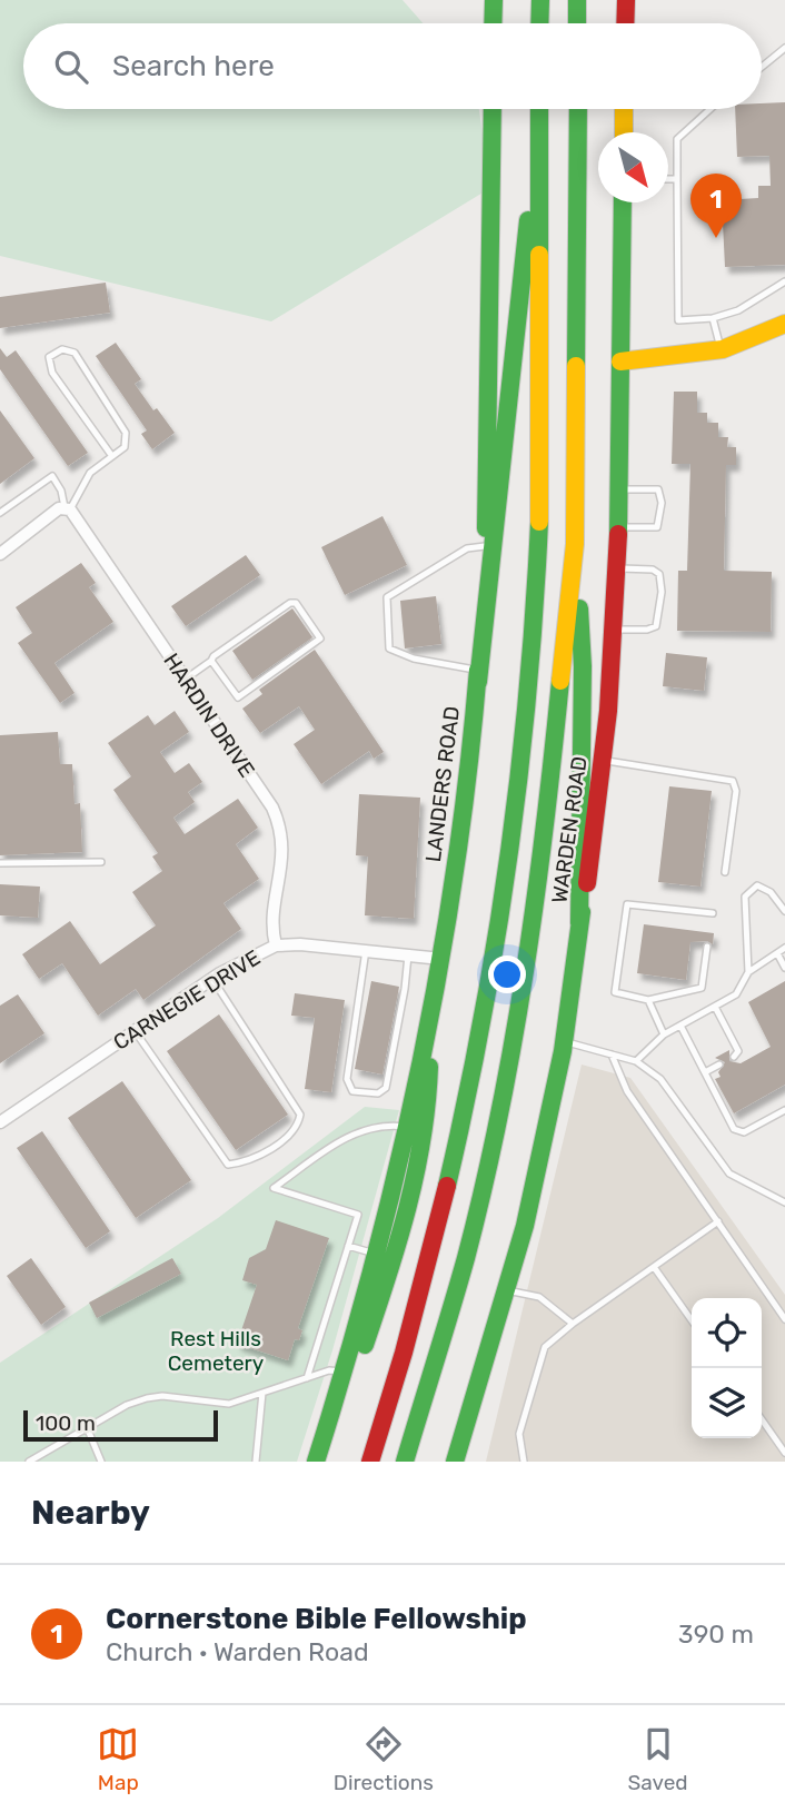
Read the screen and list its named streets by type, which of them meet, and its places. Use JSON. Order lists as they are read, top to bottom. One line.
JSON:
{"streets":{"main road":["LANDERS ROAD","WARDEN ROAD"],"street":["HARDIN DRIVE","CARNEGIE DRIVE"]},"crossings":[["HARDIN DRIVE","CARNEGIE DRIVE"],["LANDERS ROAD","CARNEGIE DRIVE"]],"parks":["Rest Hills Cemetery"],"scale_bar":"100 m","north":"bottom right","page":{"search":"Search here","pins":"1","scale":"100 m","heading":"Nearby","list":[{"mark":"1","name":"Cornerstone Bible Fellowship","note":"Church · Warden Road","value":"390 m"}],"nav":["Map","Directions","Saved"]}}
